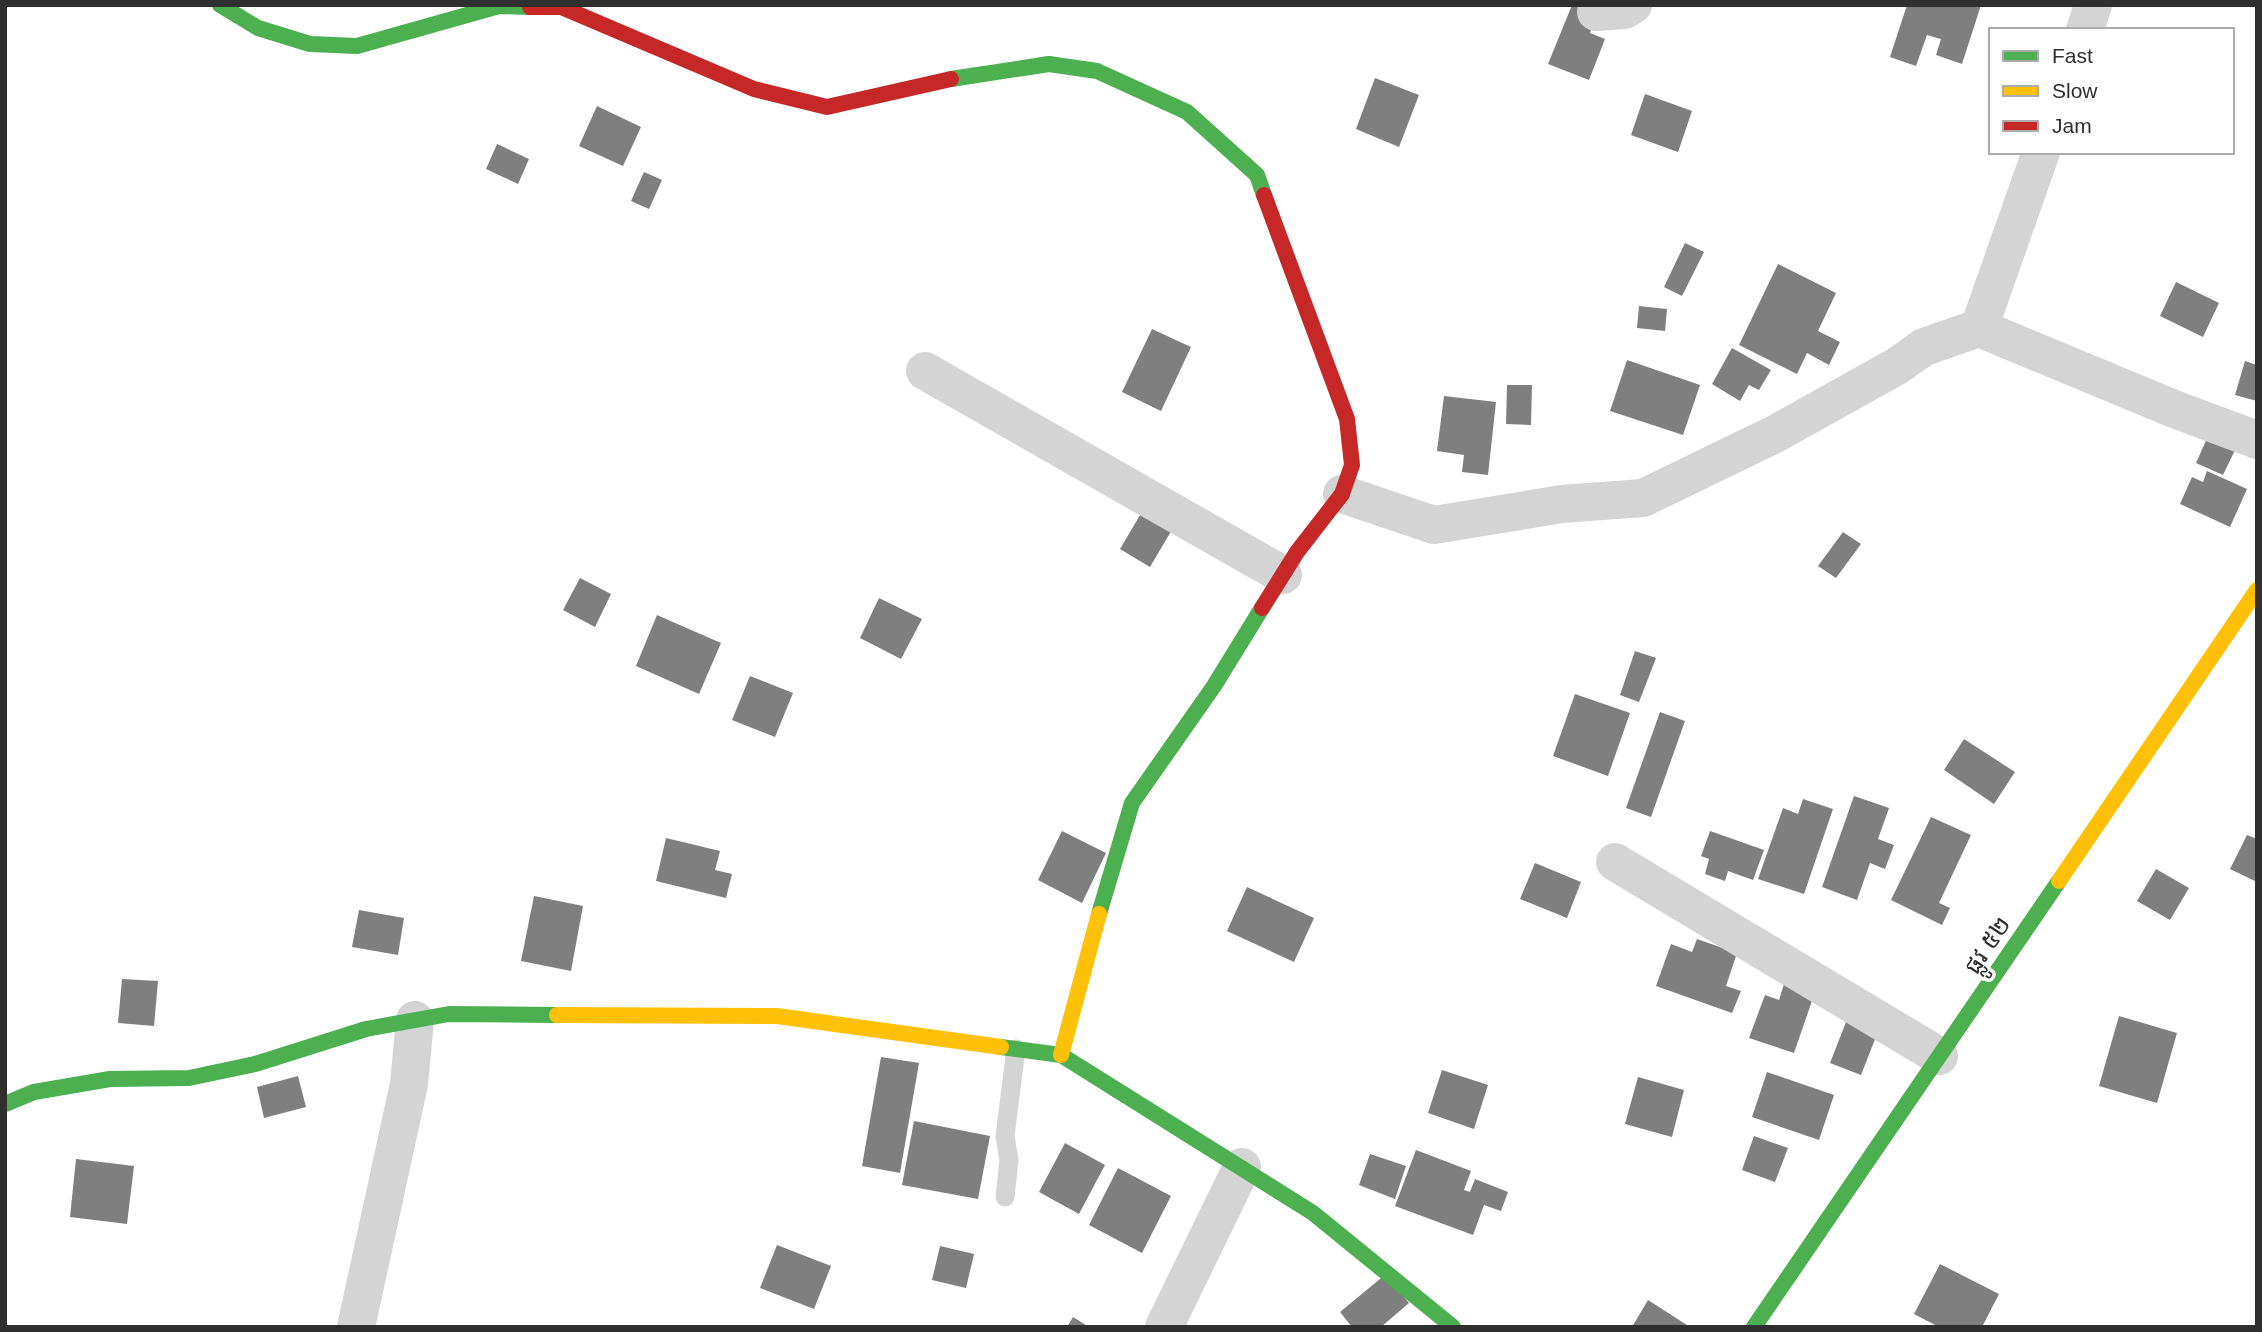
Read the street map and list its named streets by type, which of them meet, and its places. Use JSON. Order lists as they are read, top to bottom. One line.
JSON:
{"streets":{"street":["ផ្លូវ ៥២"]},"legend":["Fast","Slow","Jam"]}
